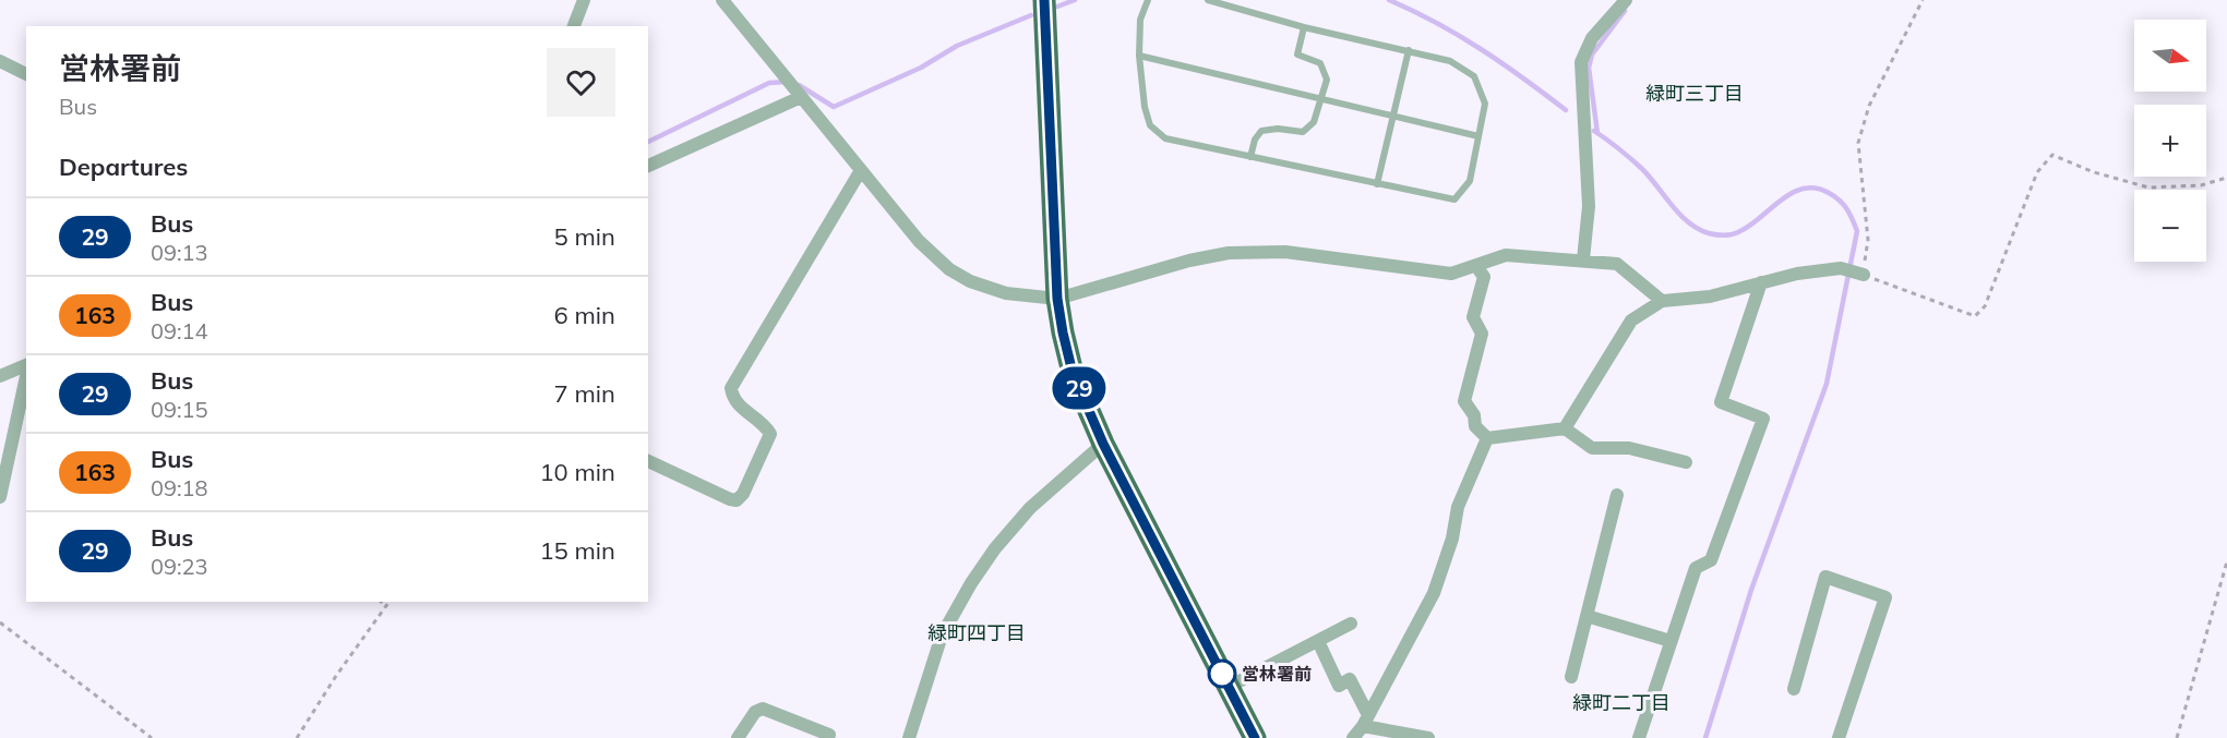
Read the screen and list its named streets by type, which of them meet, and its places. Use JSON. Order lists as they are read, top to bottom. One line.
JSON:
{"districts":["緑町三丁目","緑町四丁目","緑町二丁目"],"places":["営林署前"],"lines":["bus line 29"],"north":"right","page":{"on_map":"29","map_buttons":["+","−"],"heading":[["営林署前","Bus"],"Departures"],"list":[{"mark":"29","name":"Bus","note":"09:13","value":"5 min"},{"mark":"163","name":"Bus","note":"09:14","value":"6 min"},{"mark":"29","name":"Bus","note":"09:15","value":"7 min"},{"mark":"163","name":"Bus","note":"09:18","value":"10 min"},{"mark":"29","name":"Bus","note":"09:23","value":"15 min"}]}}
